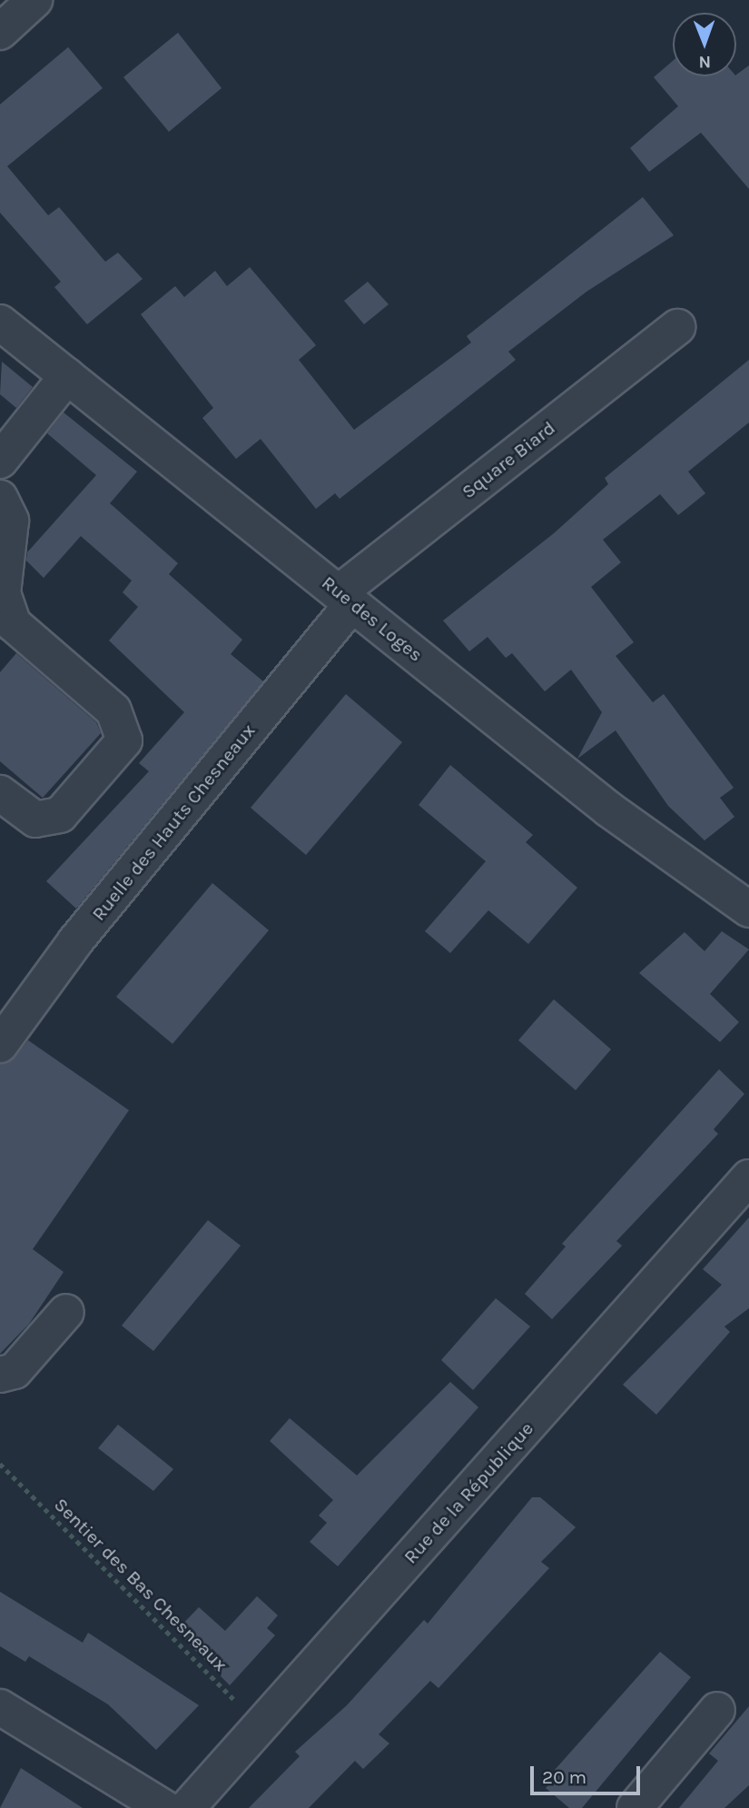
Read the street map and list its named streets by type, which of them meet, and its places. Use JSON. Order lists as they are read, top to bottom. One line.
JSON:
{"streets":{"street":["Square Biard","Rue des Loges","Ruelle des Hauts Chesneaux","Rue de la République"],"path":["Sentier des Bas Chesneaux"]},"crossings":[["Square Biard","Rue des Loges"],["Square Biard","Ruelle des Hauts Chesneaux"],["Rue des Loges","Ruelle des Hauts Chesneaux"],["Rue de la République","Sentier des Bas Chesneaux"]],"scale_bar":"20 m","north":"bottom"}
